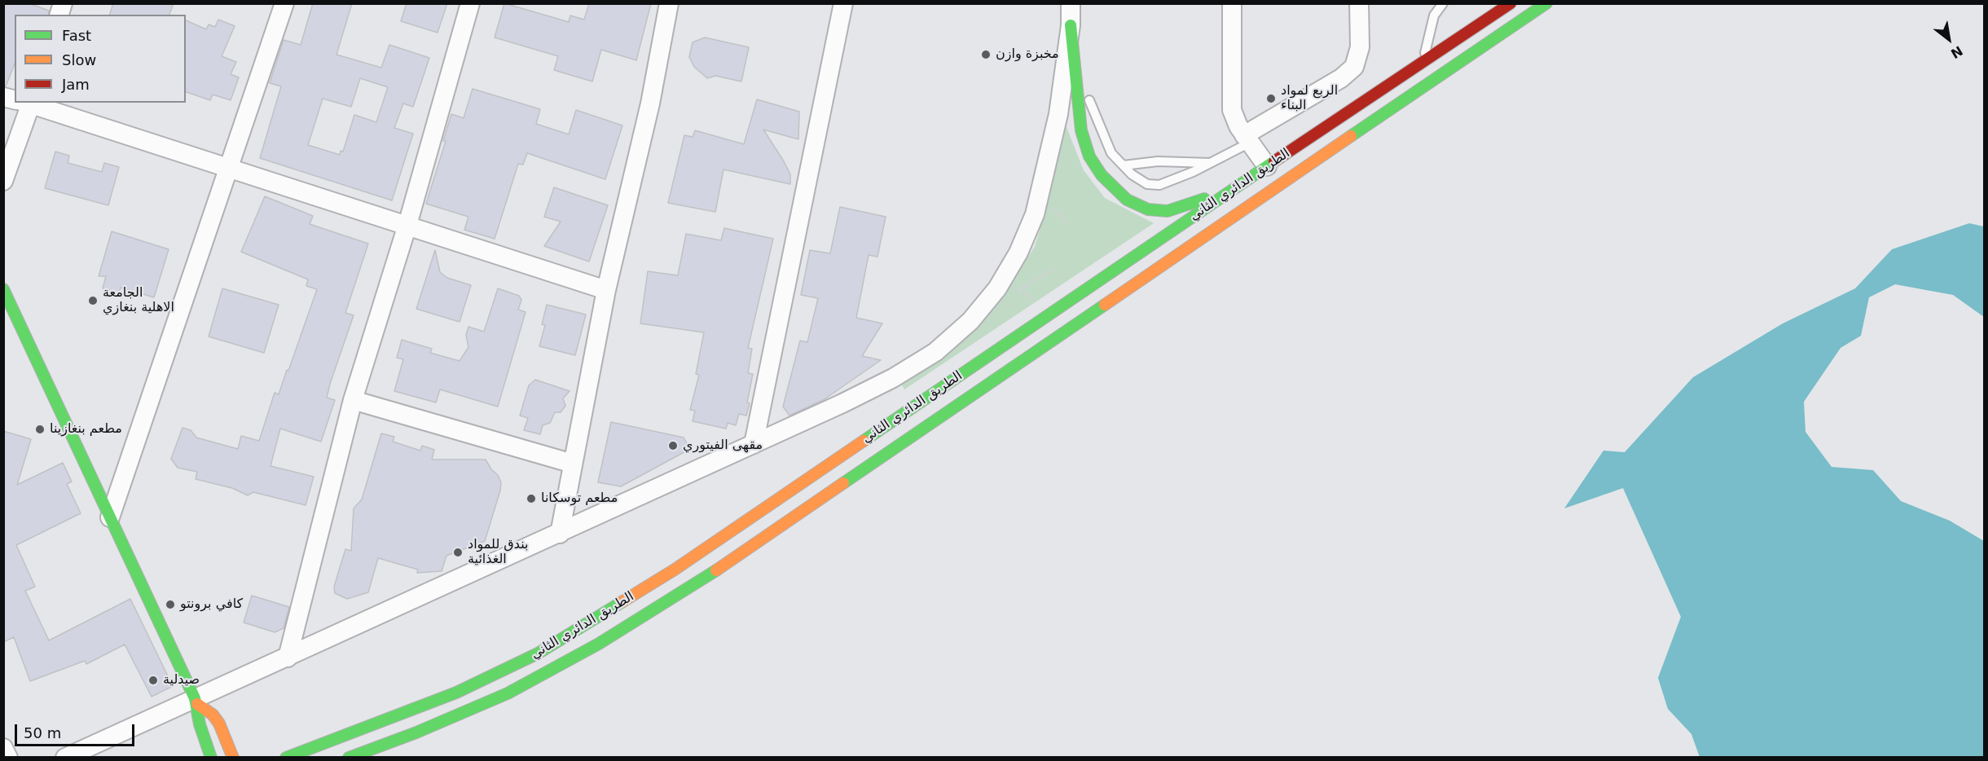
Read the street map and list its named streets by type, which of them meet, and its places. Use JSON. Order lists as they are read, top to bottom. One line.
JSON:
{"streets":{"main road":["الطريق الدائري الثاني"]},"places":["مخبزة وازن","الربع لمواد البناء","الجامعة الاهلية بنغازي","مطعم بنغازينا","مقهى الفيتوري","مطعم توسكانا","بندق للمواد الغذائية","كافي برونتو","صيدلية"],"legend":["Fast","Slow","Jam"],"scale_bar":"50 m","north":"bottom right"}
